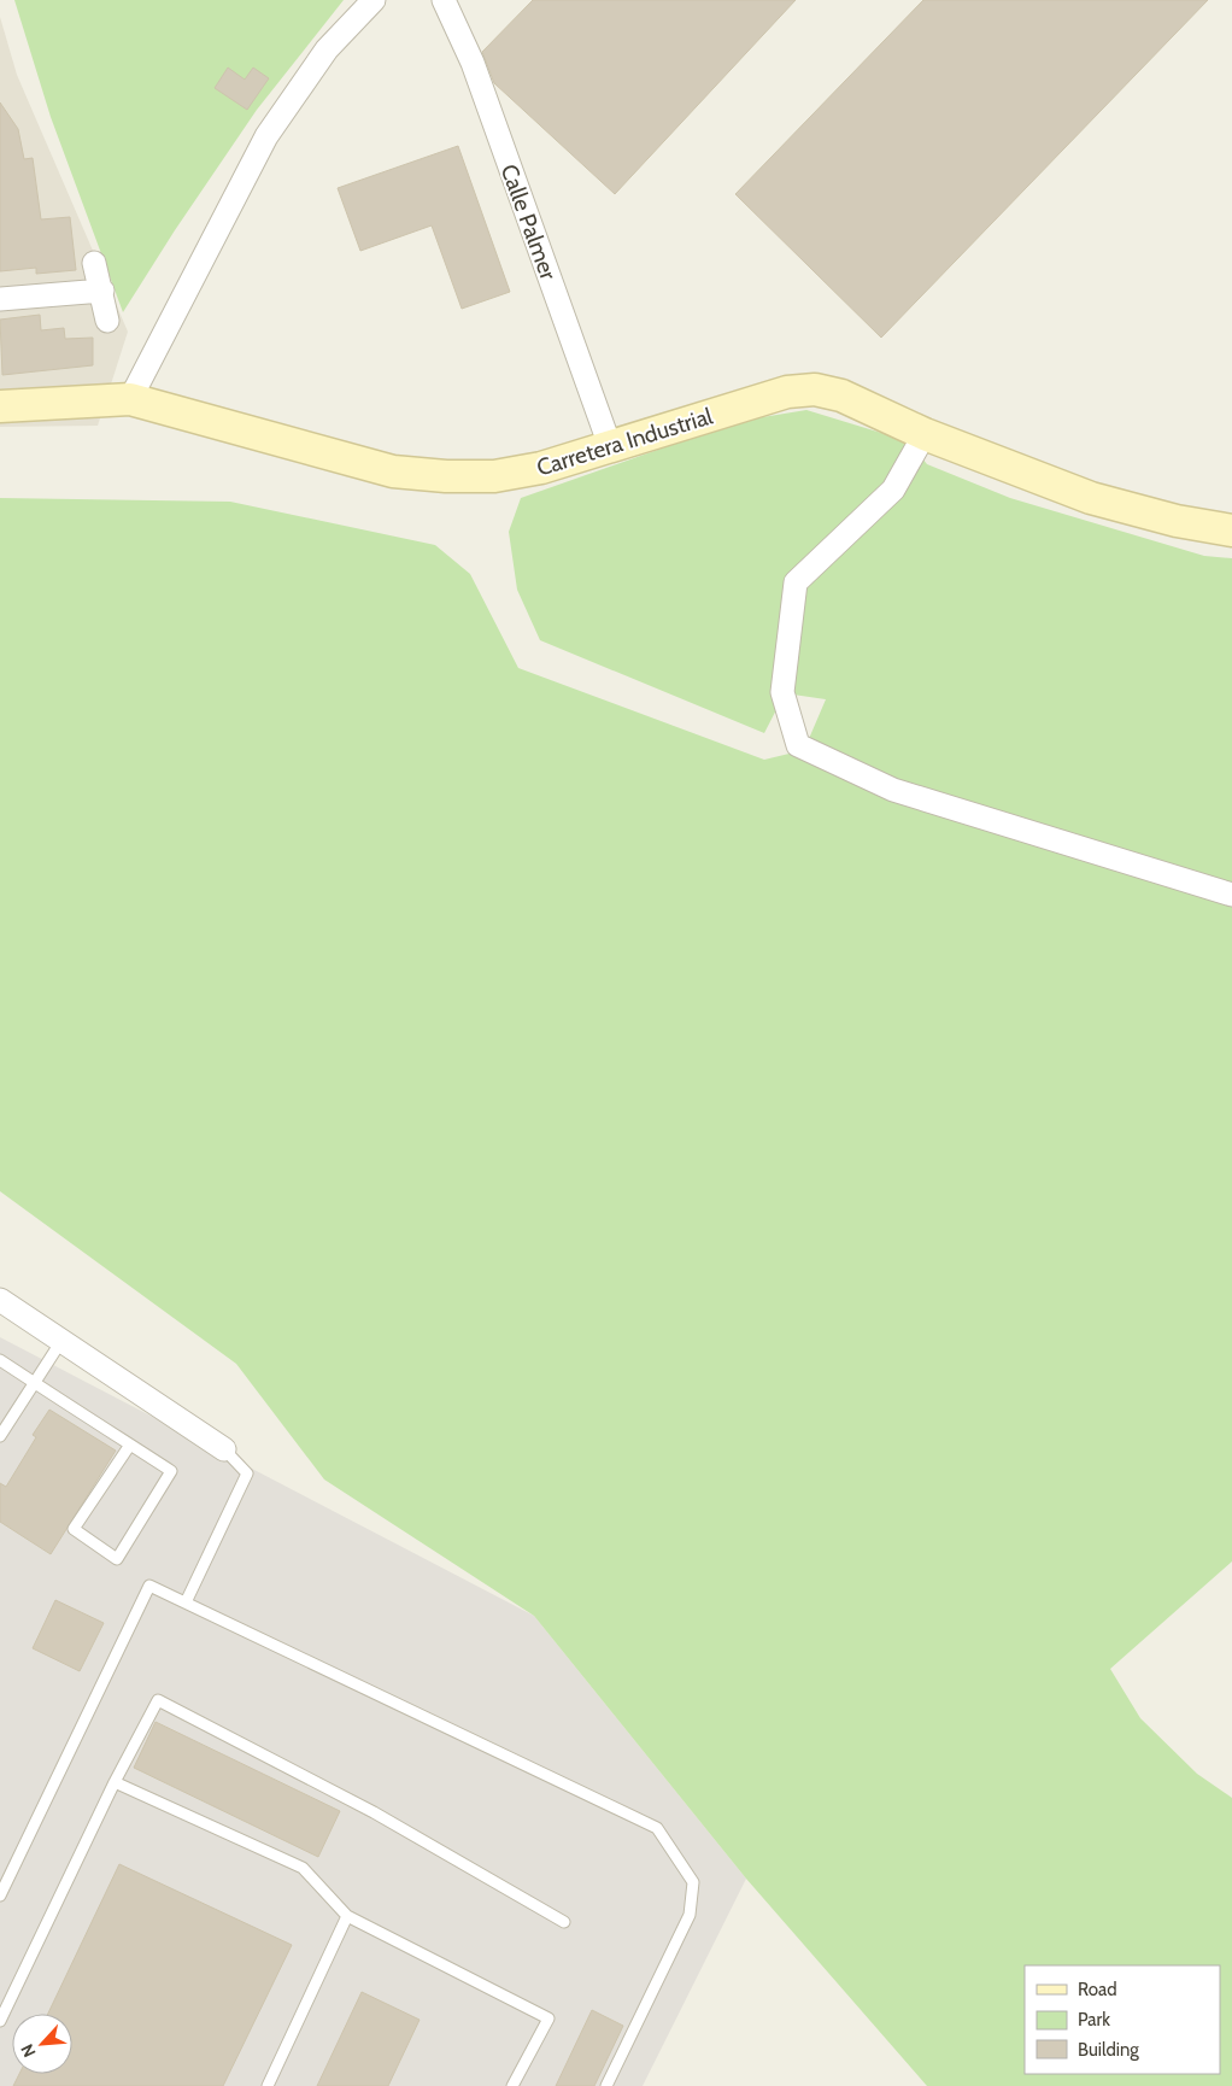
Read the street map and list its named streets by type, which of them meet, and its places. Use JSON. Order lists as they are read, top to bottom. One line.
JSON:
{"streets":{"street":["Calle Palmer","Carretera Industrial"]},"crossings":[["Calle Palmer","Carretera Industrial"]],"legend":["Road","Park","Building"],"north":"bottom left"}
